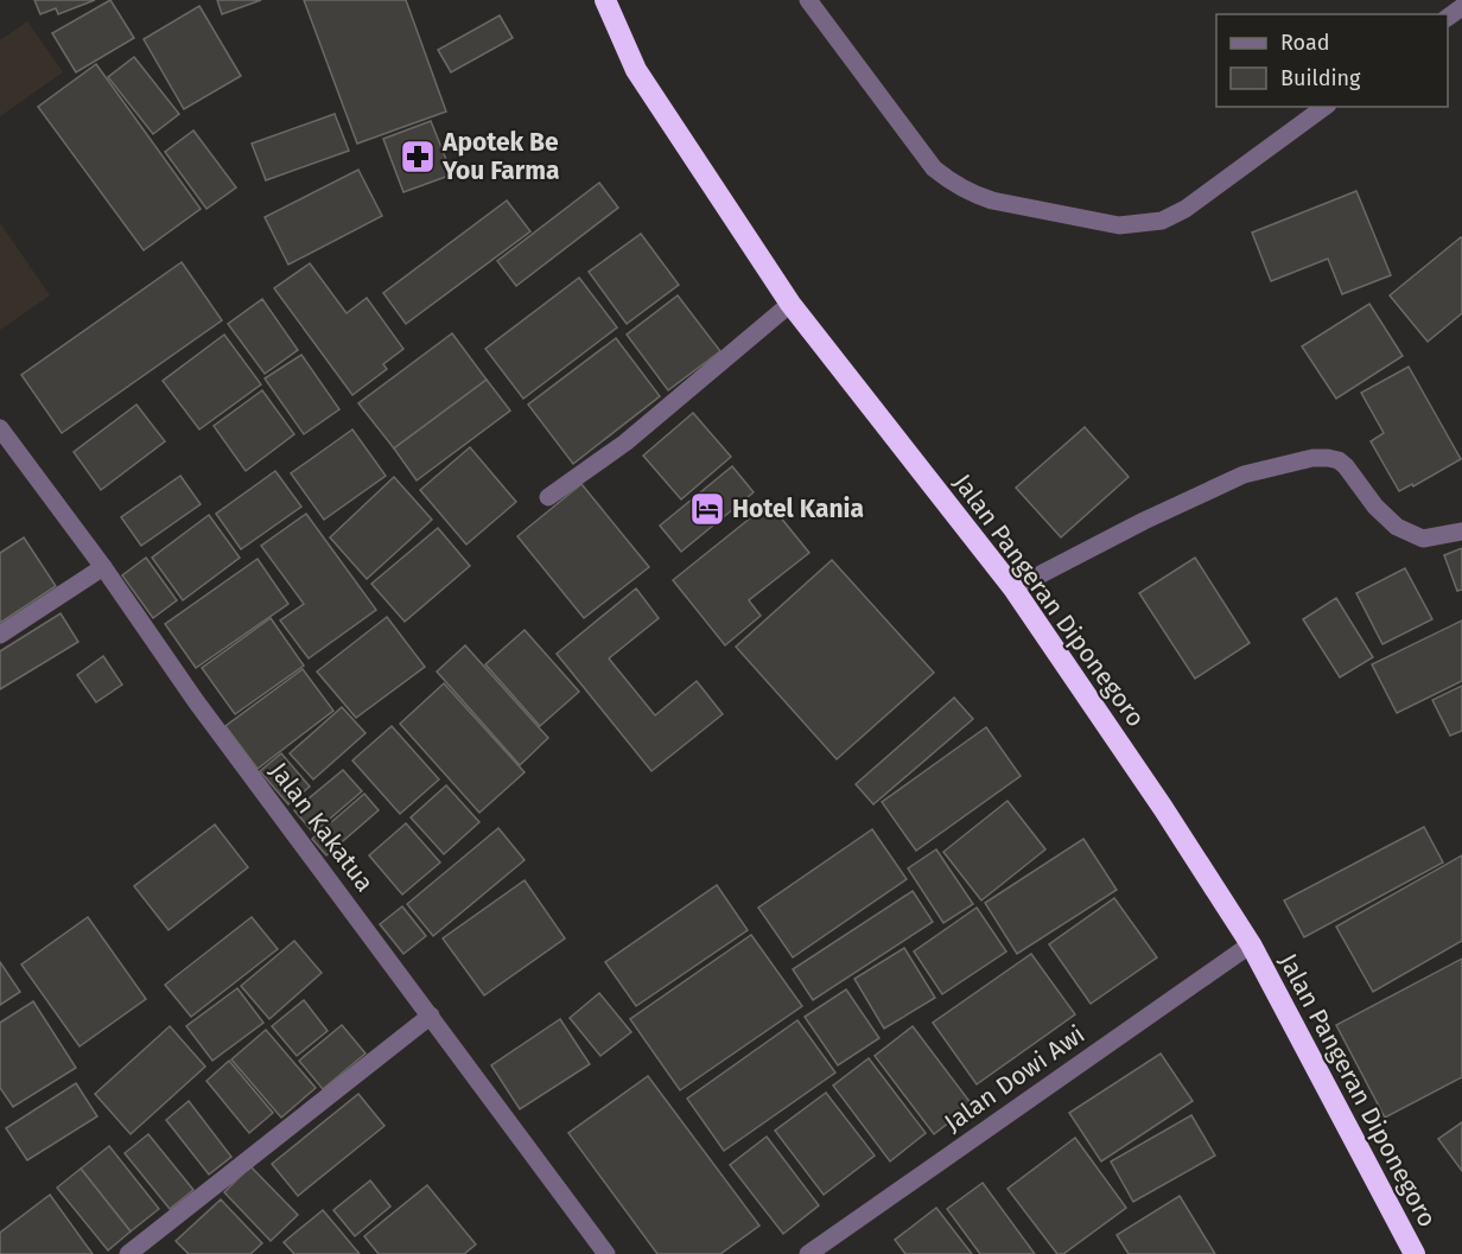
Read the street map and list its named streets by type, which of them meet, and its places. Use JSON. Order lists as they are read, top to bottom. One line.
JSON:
{"streets":{"highway":["Jalan Pangeran Diponegoro"],"street":["Jalan Kakatua","Jalan Dowi Awi"]},"crossings":[["Jalan Pangeran Diponegoro","Jalan Dowi Awi"]],"places":{"pharmacy":["Apotek Be You Farma"],"hotel":["Hotel Kania"]},"legend":["Road","Building"]}
